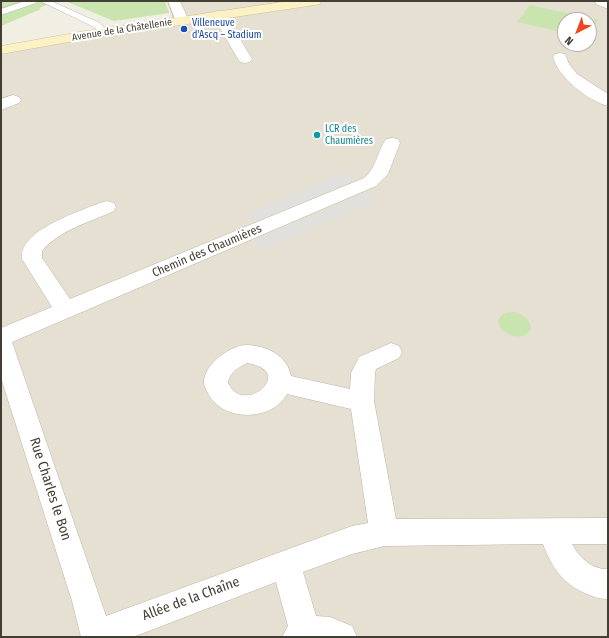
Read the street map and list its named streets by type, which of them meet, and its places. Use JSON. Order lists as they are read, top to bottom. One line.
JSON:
{"streets":{"street":["Avenue de la Châtellenie","Chemin des Chaumières","Rue Charles le Bon","Allée de la Chaîne"]},"crossings":[["Rue Charles le Bon","Allée de la Chaîne"]],"places":["Villeneuve d'Ascq – Stadium","LCR des Chaumières"],"north":"bottom left"}
